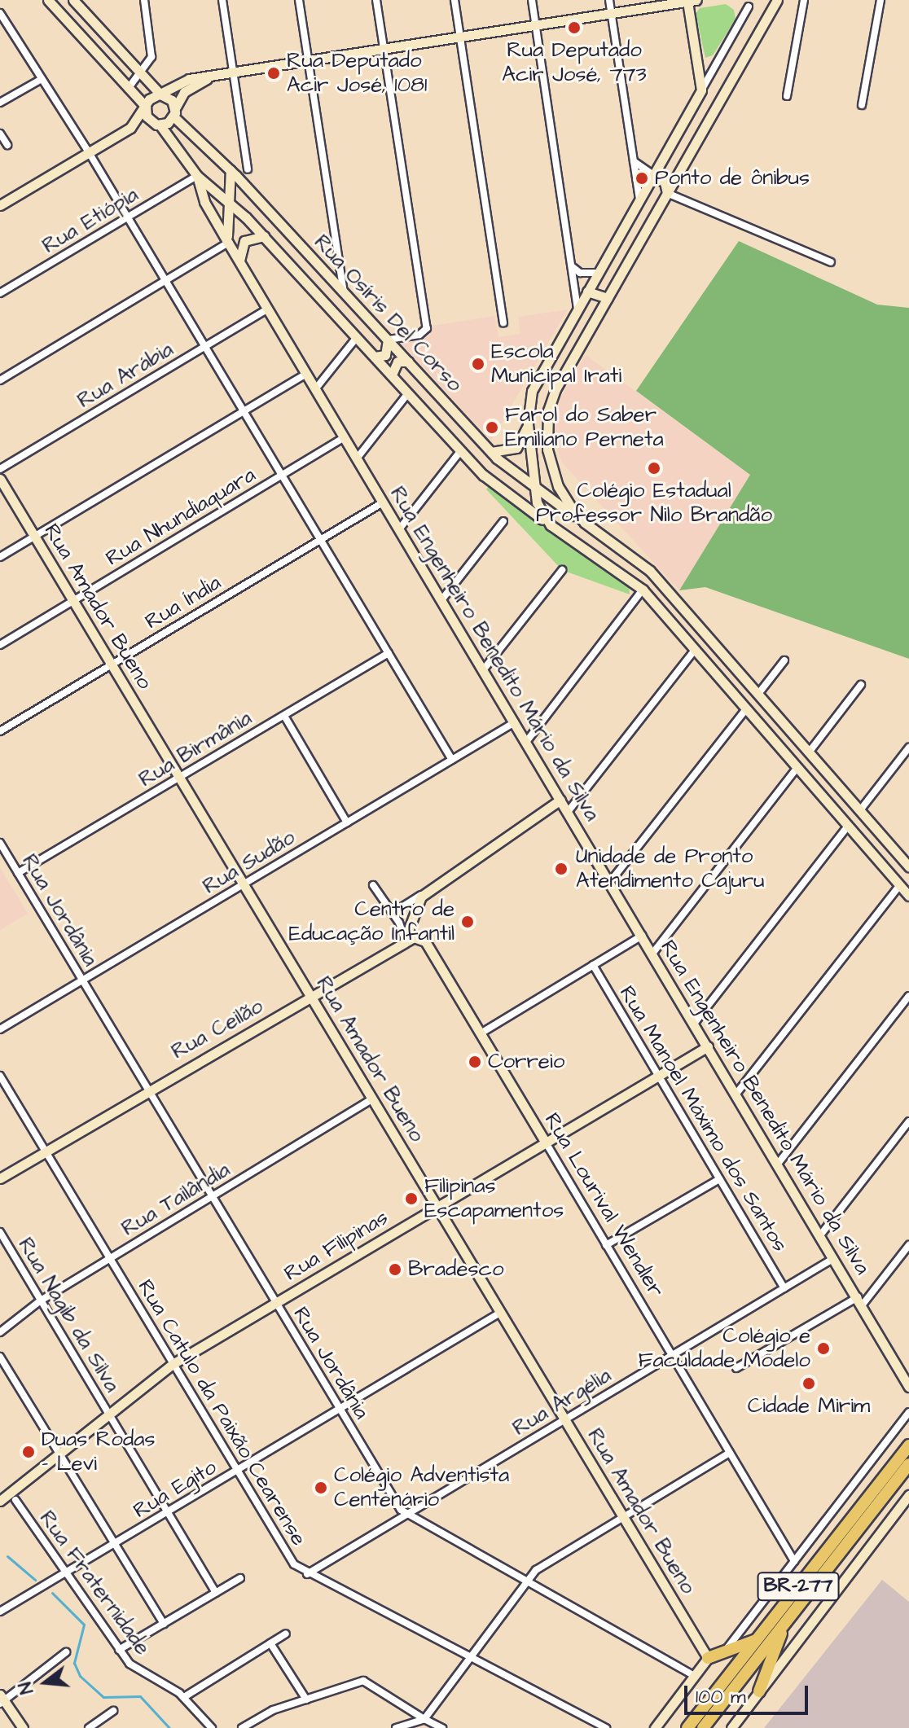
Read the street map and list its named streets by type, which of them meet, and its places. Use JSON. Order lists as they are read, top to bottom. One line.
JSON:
{"streets":{"highway":["BR-277"],"street":["Rua Etiópia","Rua Osíris Del Corso","Rua Arábia","Rua Nhundiaquara","Rua Índia","Rua Amador Bueno","Rua Engenheiro Benedito Mário da Silva","Rua Birmânia","Rua Sudão","Rua Jordânia","Rua Ceilão","Rua Manoel Máximo dos Santos","Rua Tailândia","Rua Lourival Wendler","Rua Filipinas","Rua Nagib da Silva","Rua Argélia","Rua Catulo da Paixão Cearense","Rua Egito","Rua Fraternidade"]},"crossings":[["Rua Etiópia","Rua Osíris Del Corso"],["Rua Etiópia","Rua Engenheiro Benedito Mário da Silva"],["Rua Osíris Del Corso","Rua Engenheiro Benedito Mário da Silva"],["Rua Arábia","Rua Engenheiro Benedito Mário da Silva"],["Rua Nhundiaquara","Rua Amador Bueno"],["Rua Nhundiaquara","Rua Engenheiro Benedito Mário da Silva"],["Rua Índia","Rua Amador Bueno"],["Rua Índia","Rua Engenheiro Benedito Mário da Silva"],["Rua Amador Bueno","Rua Birmânia"],["Rua Amador Bueno","Rua Sudão"],["Rua Amador Bueno","Rua Ceilão"],["Rua Amador Bueno","Rua Tailândia"],["Rua Amador Bueno","Rua Filipinas"],["Rua Amador Bueno","Rua Argélia"],["Rua Amador Bueno","Rua Egito"],["Rua Engenheiro Benedito Mário da Silva","Rua Sudão"],["Rua Engenheiro Benedito Mário da Silva","Rua Filipinas"],["Rua Engenheiro Benedito Mário da Silva","Rua Argélia"],["Rua Birmânia","Rua Jordânia"],["Rua Sudão","Rua Jordânia"],["Rua Jordânia","Rua Ceilão"],["Rua Jordânia","Rua Tailândia"],["Rua Jordânia","Rua Filipinas"],["Rua Jordânia","Rua Argélia"],["Rua Jordânia","Rua Egito"],["Rua Ceilão","Rua Lourival Wendler"],["Rua Ceilão","Rua Catulo da Paixão Cearense"],["Rua Manoel Máximo dos Santos","Rua Filipinas"],["Rua Manoel Máximo dos Santos","Rua Argélia"],["Rua Tailândia","Rua Nagib da Silva"],["Rua Tailândia","Rua Catulo da Paixão Cearense"],["Rua Lourival Wendler","Rua Filipinas"],["Rua Lourival Wendler","Rua Argélia"],["Rua Filipinas","Rua Nagib da Silva"],["Rua Filipinas","Rua Catulo da Paixão Cearense"],["Rua Nagib da Silva","Rua Egito"],["Rua Argélia","Rua Catulo da Paixão Cearense"],["Rua Catulo da Paixão Cearense","Rua Egito"],["Rua Egito","Rua Fraternidade"]],"places":["Rua Deputado Acir José, 773","Rua Deputado Acir José, 1081","Ponto de ônibus","Escola Municipal Irati","Farol do Saber Emiliano Perneta","Colégio Estadual Professor Nilo Brandão","Unidade de Pronto Atendimento Cajuru","Centro de Educação Infantil","Correio","Filipinas Escapamentos","Bradesco","Colégio e Faculdade Modelo","Cidade Mirim","Duas Rodas - Levi","Colégio Adventista Centenário"],"scale_bar":"100 m","north":"left"}
